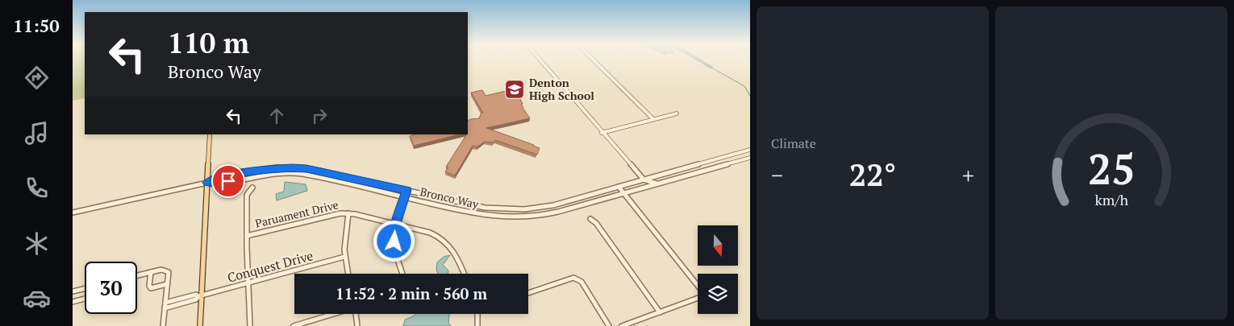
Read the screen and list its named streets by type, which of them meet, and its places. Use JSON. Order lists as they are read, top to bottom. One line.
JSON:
{"streets":{"street":["Bronco Way","Paruament Drive","Conquest Drive"]},"places":{"school or university":["Denton High School"]},"north":"bottom","page":{"tabs":"11:50","tile":"Climate","turn":["110 m","Bronco Way"],"heat":["−","22°","+"],"limit":"30","trip":"11:52 · 2 min · 560 m","gauge":["25","km/h"]}}
